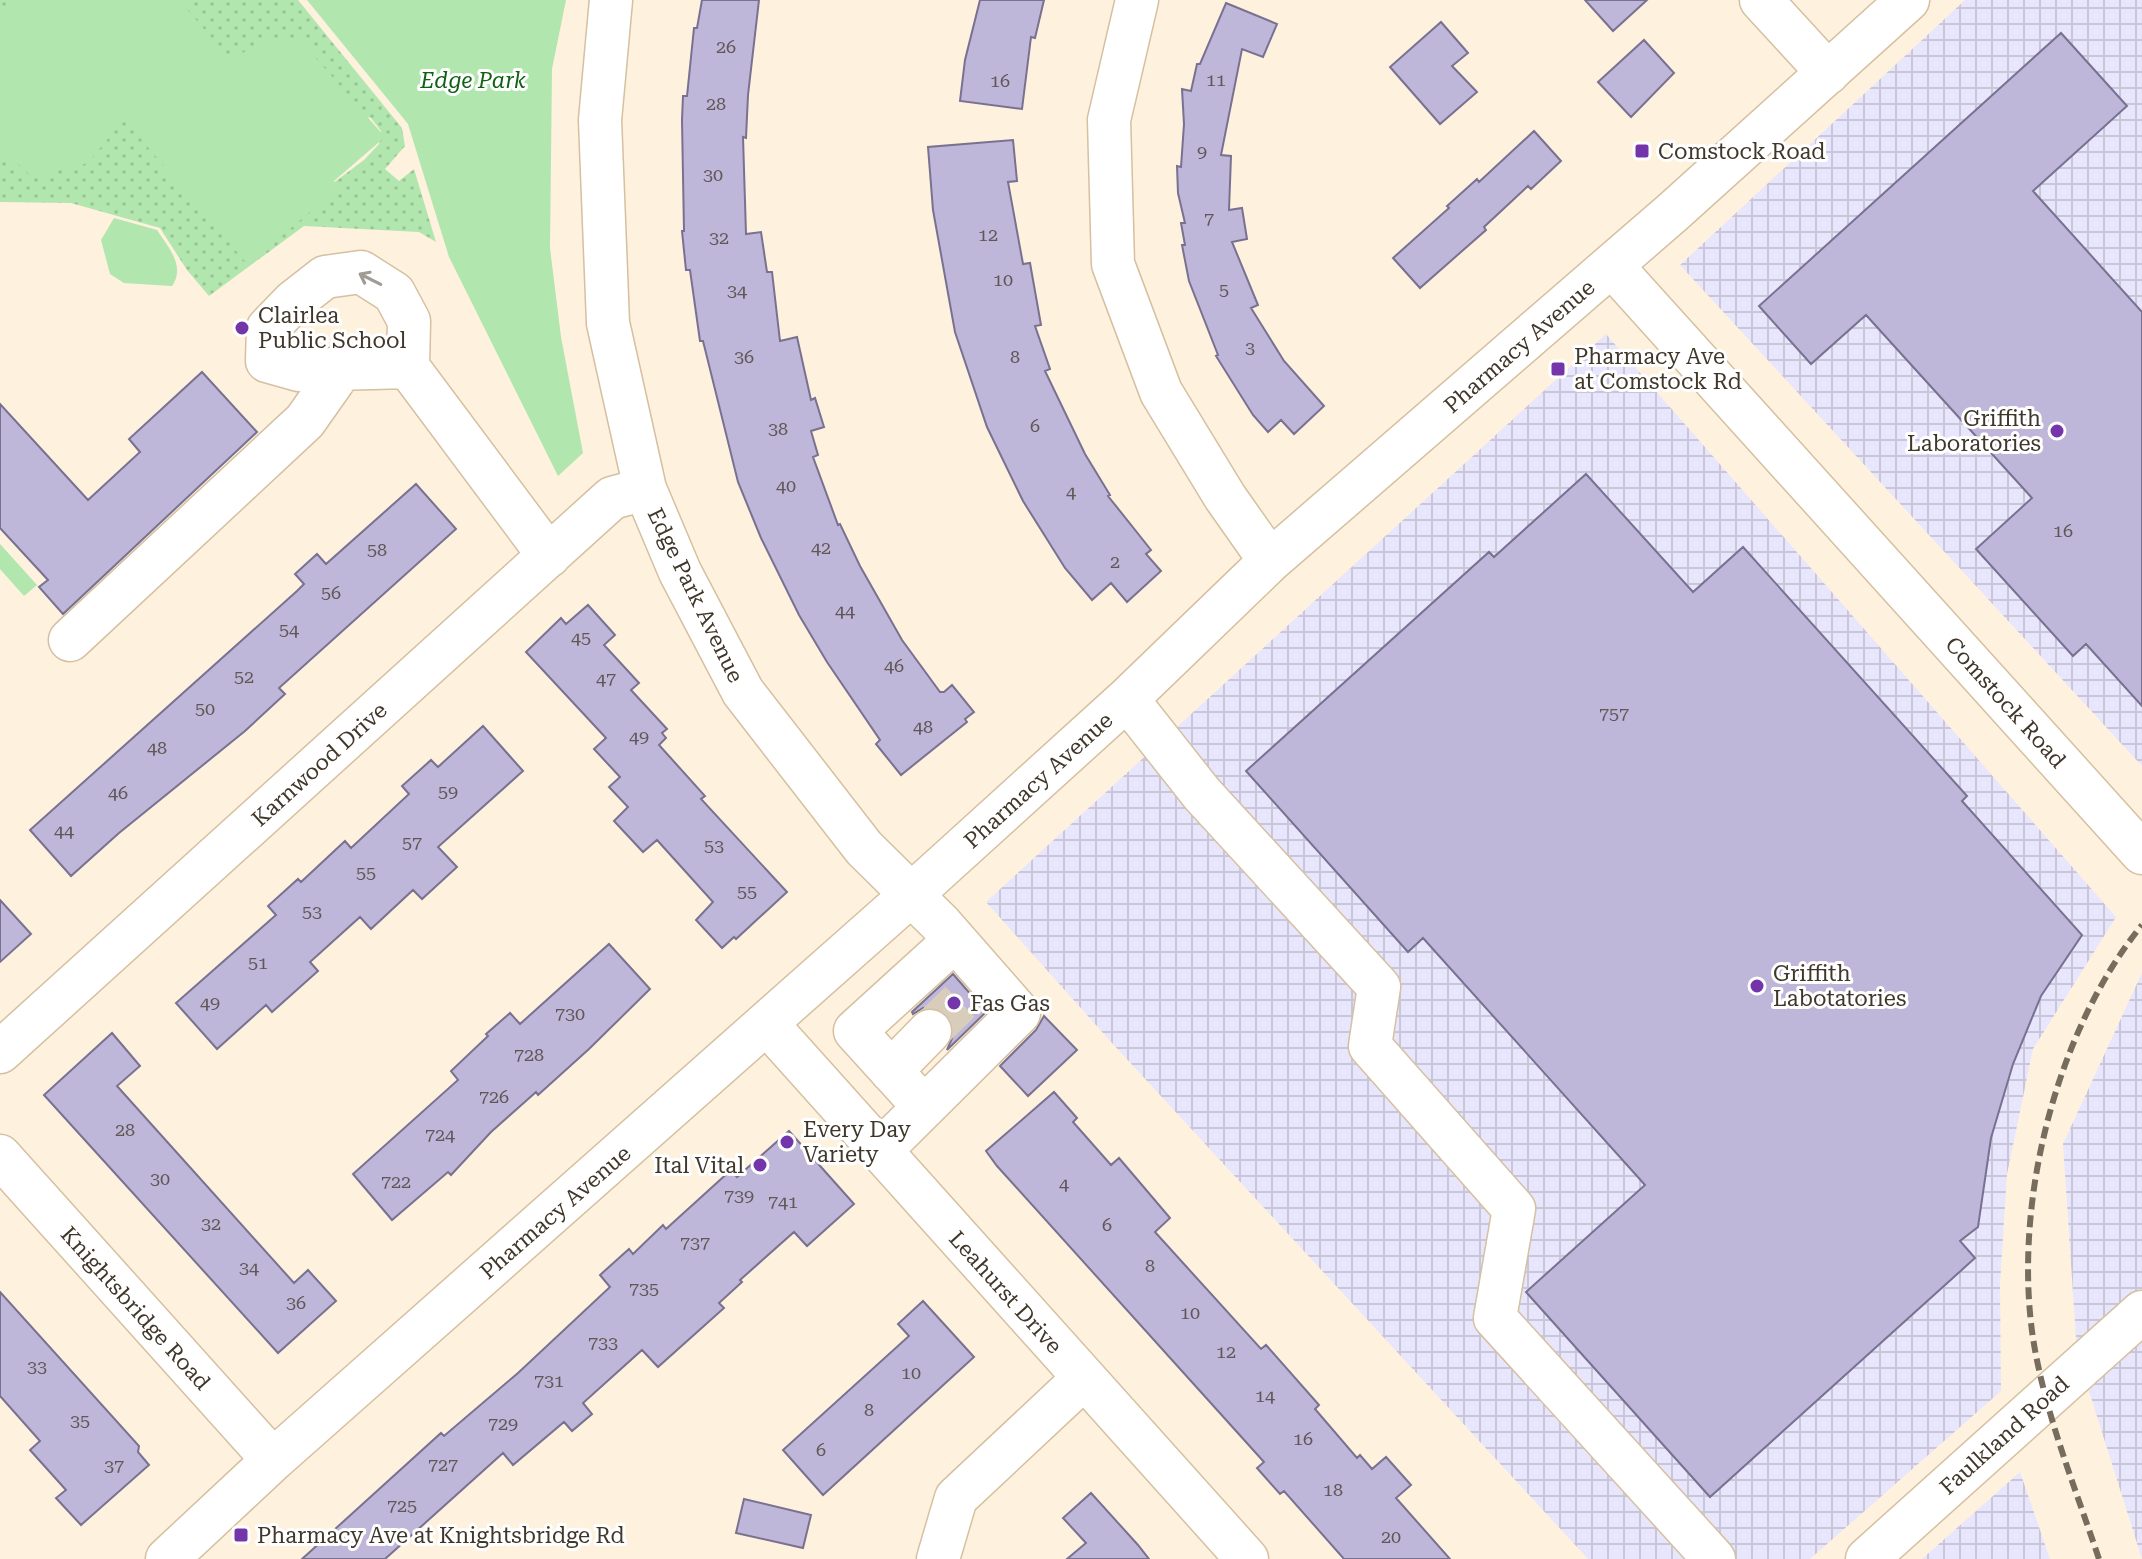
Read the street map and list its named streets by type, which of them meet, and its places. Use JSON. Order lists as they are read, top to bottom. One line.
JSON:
{"streets":{"street":["Pharmacy Avenue","Edge Park Avenue","Comstock Road","Karnwood Drive","Leahurst Drive","Knightsbridge Road","Faulkland Road"]},"crossings":[["Pharmacy Avenue","Edge Park Avenue"],["Pharmacy Avenue","Comstock Road"],["Pharmacy Avenue","Leahurst Drive"],["Pharmacy Avenue","Knightsbridge Road"],["Edge Park Avenue","Karnwood Drive"]],"parks":["Edge Park"],"places":{"transit":["Comstock Road","Pharmacy Ave at Comstock Rd","Pharmacy Ave at Knightsbridge Rd"],"other":["Clairlea Public School","Griffith Laboratories","Griffith Labotatories","Fas Gas","Every Day Variety","Ital Vital"]},"house_numbers":["26","11","16","28","9","30","7","12","32","10","5","34","3","36","8","6","38","40","4","16","42","58","2","56","44","54","45","46","52","47","50","757","48","49","48","59","46","44","57","53","55","55","53","51","49","730","728","726","28","724","30","722","4","739","741","32","6","737","8","34","735","36","10","733","12","33","10","731","14","8","35","729","16","6","727","37","18","725","20"]}
